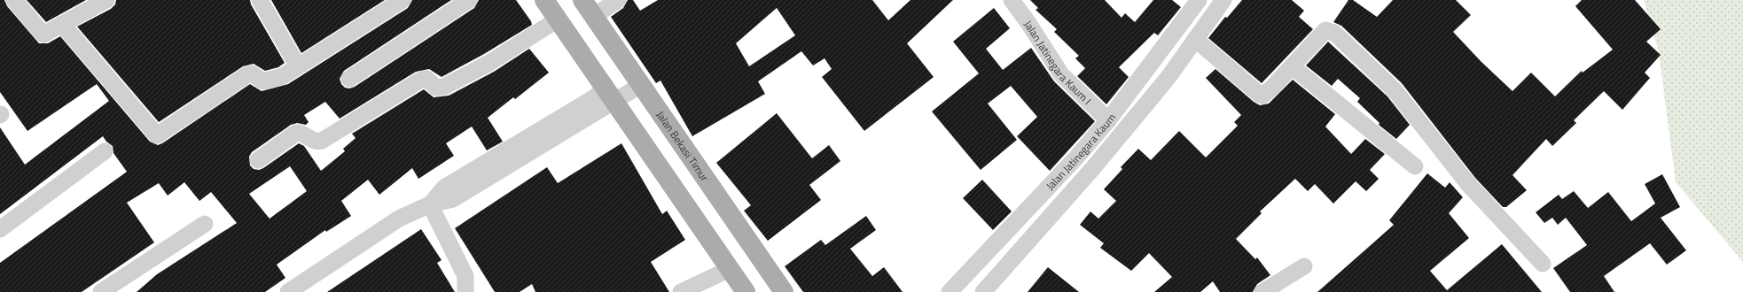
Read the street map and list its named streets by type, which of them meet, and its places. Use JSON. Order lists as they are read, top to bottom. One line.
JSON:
{"streets":{"main road":["Jalan Bekasi Timur"],"street":["Jalan Jatinegara Kaum I","Jalan Jatinegara Kaum"]},"crossings":[["Jalan Jatinegara Kaum I","Jalan Jatinegara Kaum"]]}
